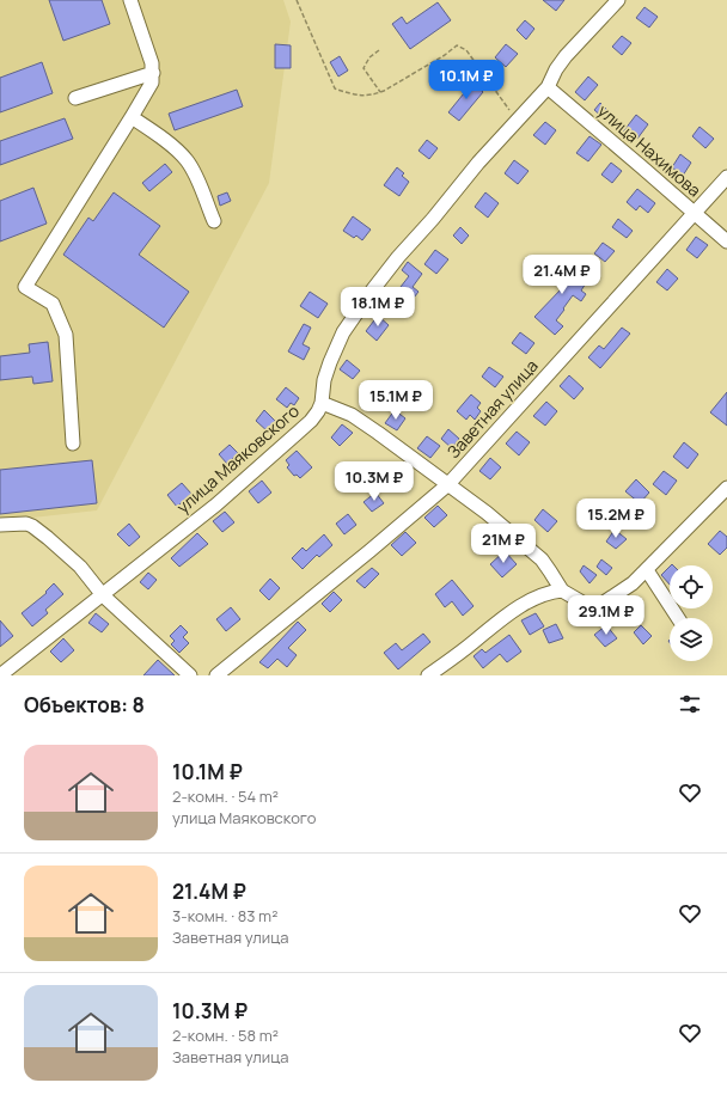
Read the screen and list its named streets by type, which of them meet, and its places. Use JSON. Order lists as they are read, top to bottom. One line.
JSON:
{"streets":{"street":["улица Нахимова","Заветная улица","улица Маяковского"]},"crossings":[["улица Нахимова","Заветная улица"],["улица Нахимова","улица Маяковского"]],"page":{"price":["10.1M ₽","21.4M ₽","18.1M ₽","15.1M ₽","10.3M ₽","15.2M ₽","21M ₽","29.1M ₽"],"heading":"Объектов: 8","list":[{"name":"10.1M ₽","note":"2-комн. · 54 m² · улица Маяковского"},{"name":"21.4M ₽","note":"3-комн. · 83 m² · Заветная улица"},{"name":"10.3M ₽","note":"2-комн. · 58 m² · Заветная улица"}]}}
